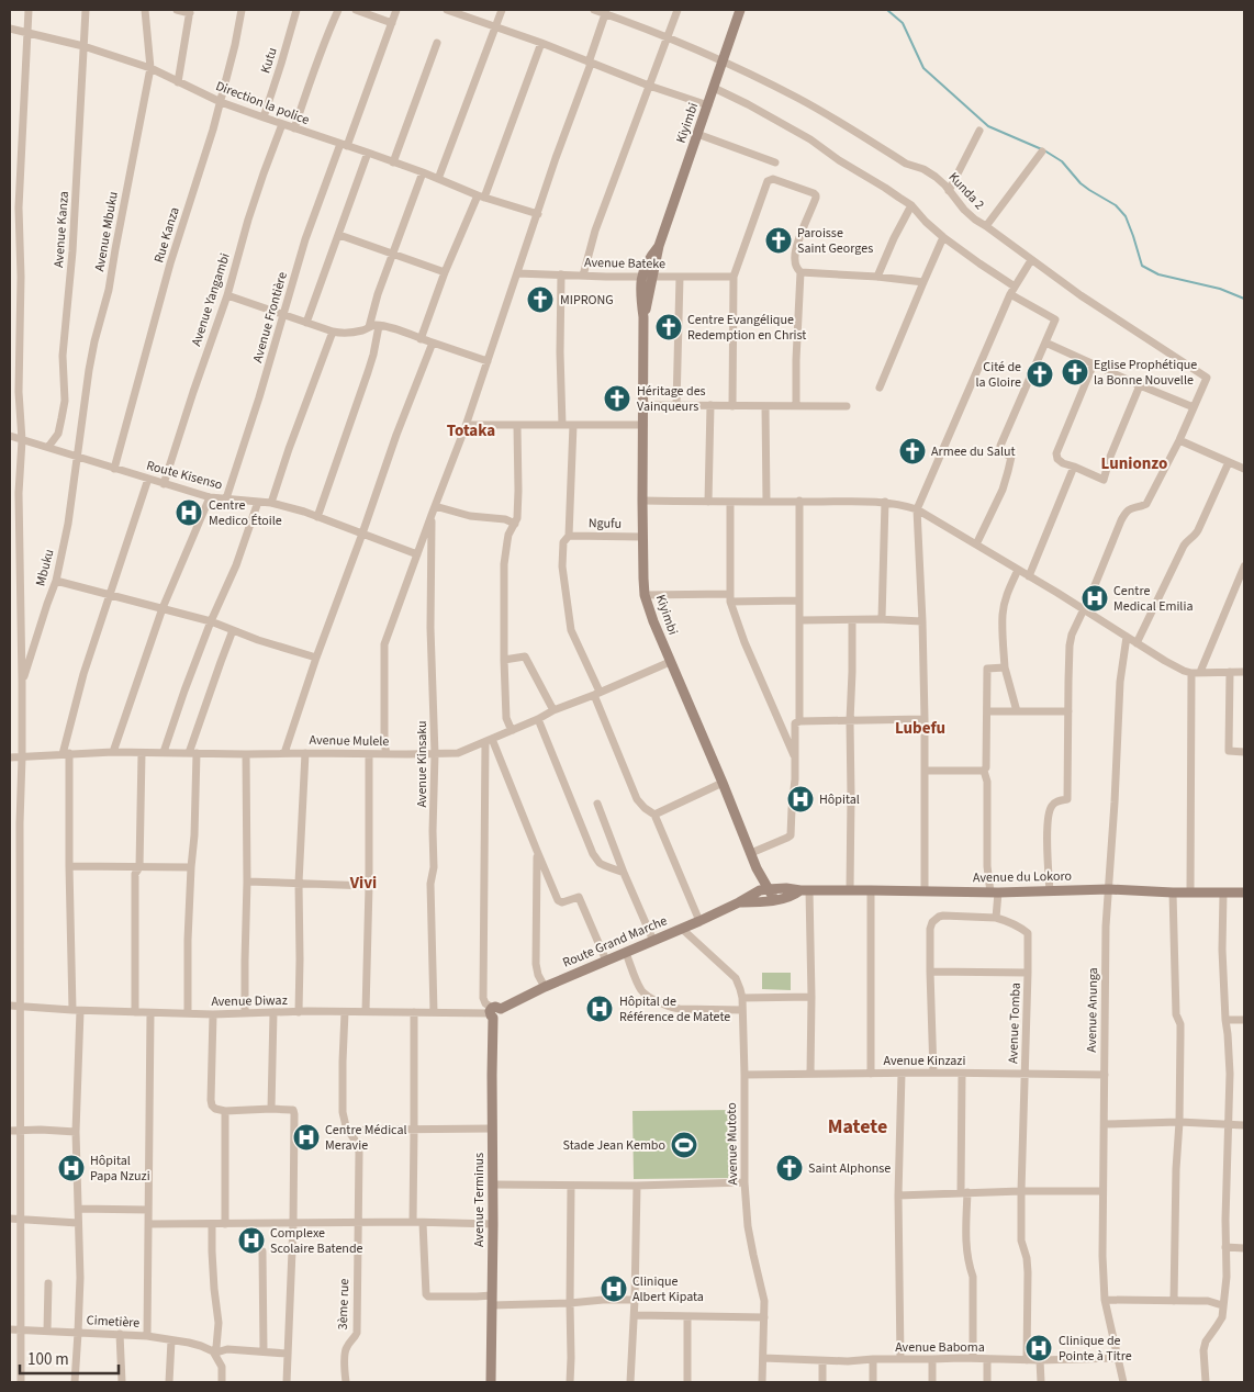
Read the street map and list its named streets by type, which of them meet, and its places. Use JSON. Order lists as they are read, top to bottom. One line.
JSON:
{"streets":{"street":["Kutu","Direction la police","Kiyimbi","Kunda 2","Avenue Kanza","Avenue Mbuku","Rue Kanza","Avenue Bateke","Avenue Yangambi","Avenue Frontière","Route Kisenso","Ngufu","Mbuku","Avenue Mulele","Avenue Kinsaku","Avenue du Lokoro","Route Grand Marche","Avenue Diwaz","Avenue Anunga","Avenue Tomba","Avenue Kinzazi","Avenue Mutoto","Avenue Terminus","3ème rue","Cimetière","Avenue Baboma"]},"crossings":[["Kutu","Direction la police"],["Direction la police","Avenue Kanza"],["Direction la police","Avenue Mbuku"],["Direction la police","Rue Kanza"],["Direction la police","Avenue Yangambi"],["Direction la police","Avenue Frontière"],["Kiyimbi","Kunda 2"],["Kiyimbi","Ngufu"],["Kiyimbi","Avenue Mulele"],["Kiyimbi","Avenue du Lokoro"],["Kiyimbi","Route Grand Marche"],["Avenue Kanza","Route Kisenso"],["Avenue Mbuku","Route Kisenso"],["Avenue Mbuku","Mbuku"],["Rue Kanza","Route Kisenso"],["Avenue Yangambi","Route Kisenso"],["Avenue Frontière","Route Kisenso"],["Route Kisenso","Mbuku"],["Avenue Mulele","Avenue Kinsaku"],["Avenue Mulele","Avenue Terminus"],["Avenue Kinsaku","Avenue Diwaz"],["Avenue du Lokoro","Route Grand Marche"],["Avenue du Lokoro","Avenue Anunga"],["Route Grand Marche","Avenue Diwaz"],["Route Grand Marche","Avenue Mutoto"],["Route Grand Marche","Avenue Terminus"],["Avenue Diwaz","Avenue Terminus"],["Avenue Diwaz","3ème rue"],["Avenue Anunga","Avenue Kinzazi"],["Avenue Anunga","Avenue Baboma"],["Avenue Tomba","Avenue Kinzazi"],["Avenue Tomba","Avenue Baboma"],["Avenue Kinzazi","Avenue Mutoto"],["Avenue Mutoto","Avenue Baboma"]],"districts":["Totaka","Lunionzo","Lubefu","Vivi","Matete"],"places":{"church":["Paroisse Saint Georges","MIPRONG","Centre Evangélique Redemption en Christ","Eglise Prophétique la Bonne Nouvelle","Cité de la Gloire","Héritage des Vainqueurs","Armee du Salut","Saint Alphonse"],"hospital":["Centre Medico Étoile","Centre Medical Emilia","Hôpital","Hôpital de Référence de Matete","Centre Médical Meravie","Hôpital Papa Nzuzi","Complexe Scolaire Batende","Clinique Albert Kipata","Clinique de Pointe à Titre"],"sports":["Stade Jean Kembo"]},"scale_bar":"100 m"}
